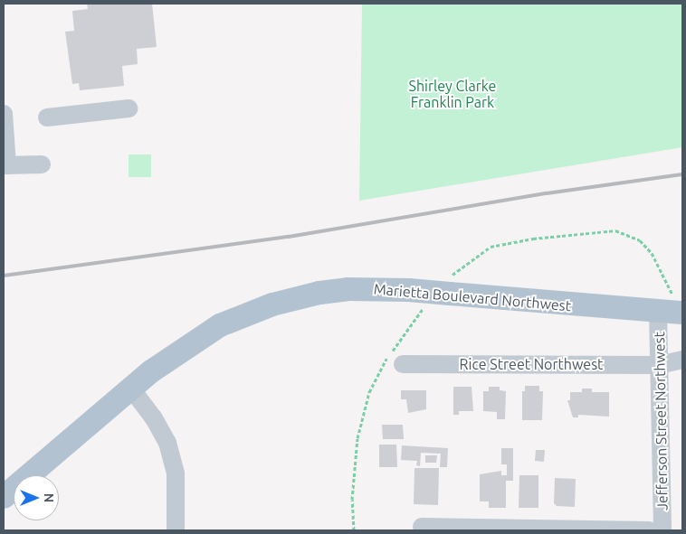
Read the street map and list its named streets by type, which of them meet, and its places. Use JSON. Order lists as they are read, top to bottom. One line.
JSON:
{"streets":{"main road":["Marietta Boulevard Northwest"],"street":["Rice Street Northwest","Jefferson Street Northwest"]},"crossings":[["Marietta Boulevard Northwest","Jefferson Street Northwest"],["Rice Street Northwest","Jefferson Street Northwest"]],"parks":["Shirley Clarke Franklin Park"],"north":"right"}
